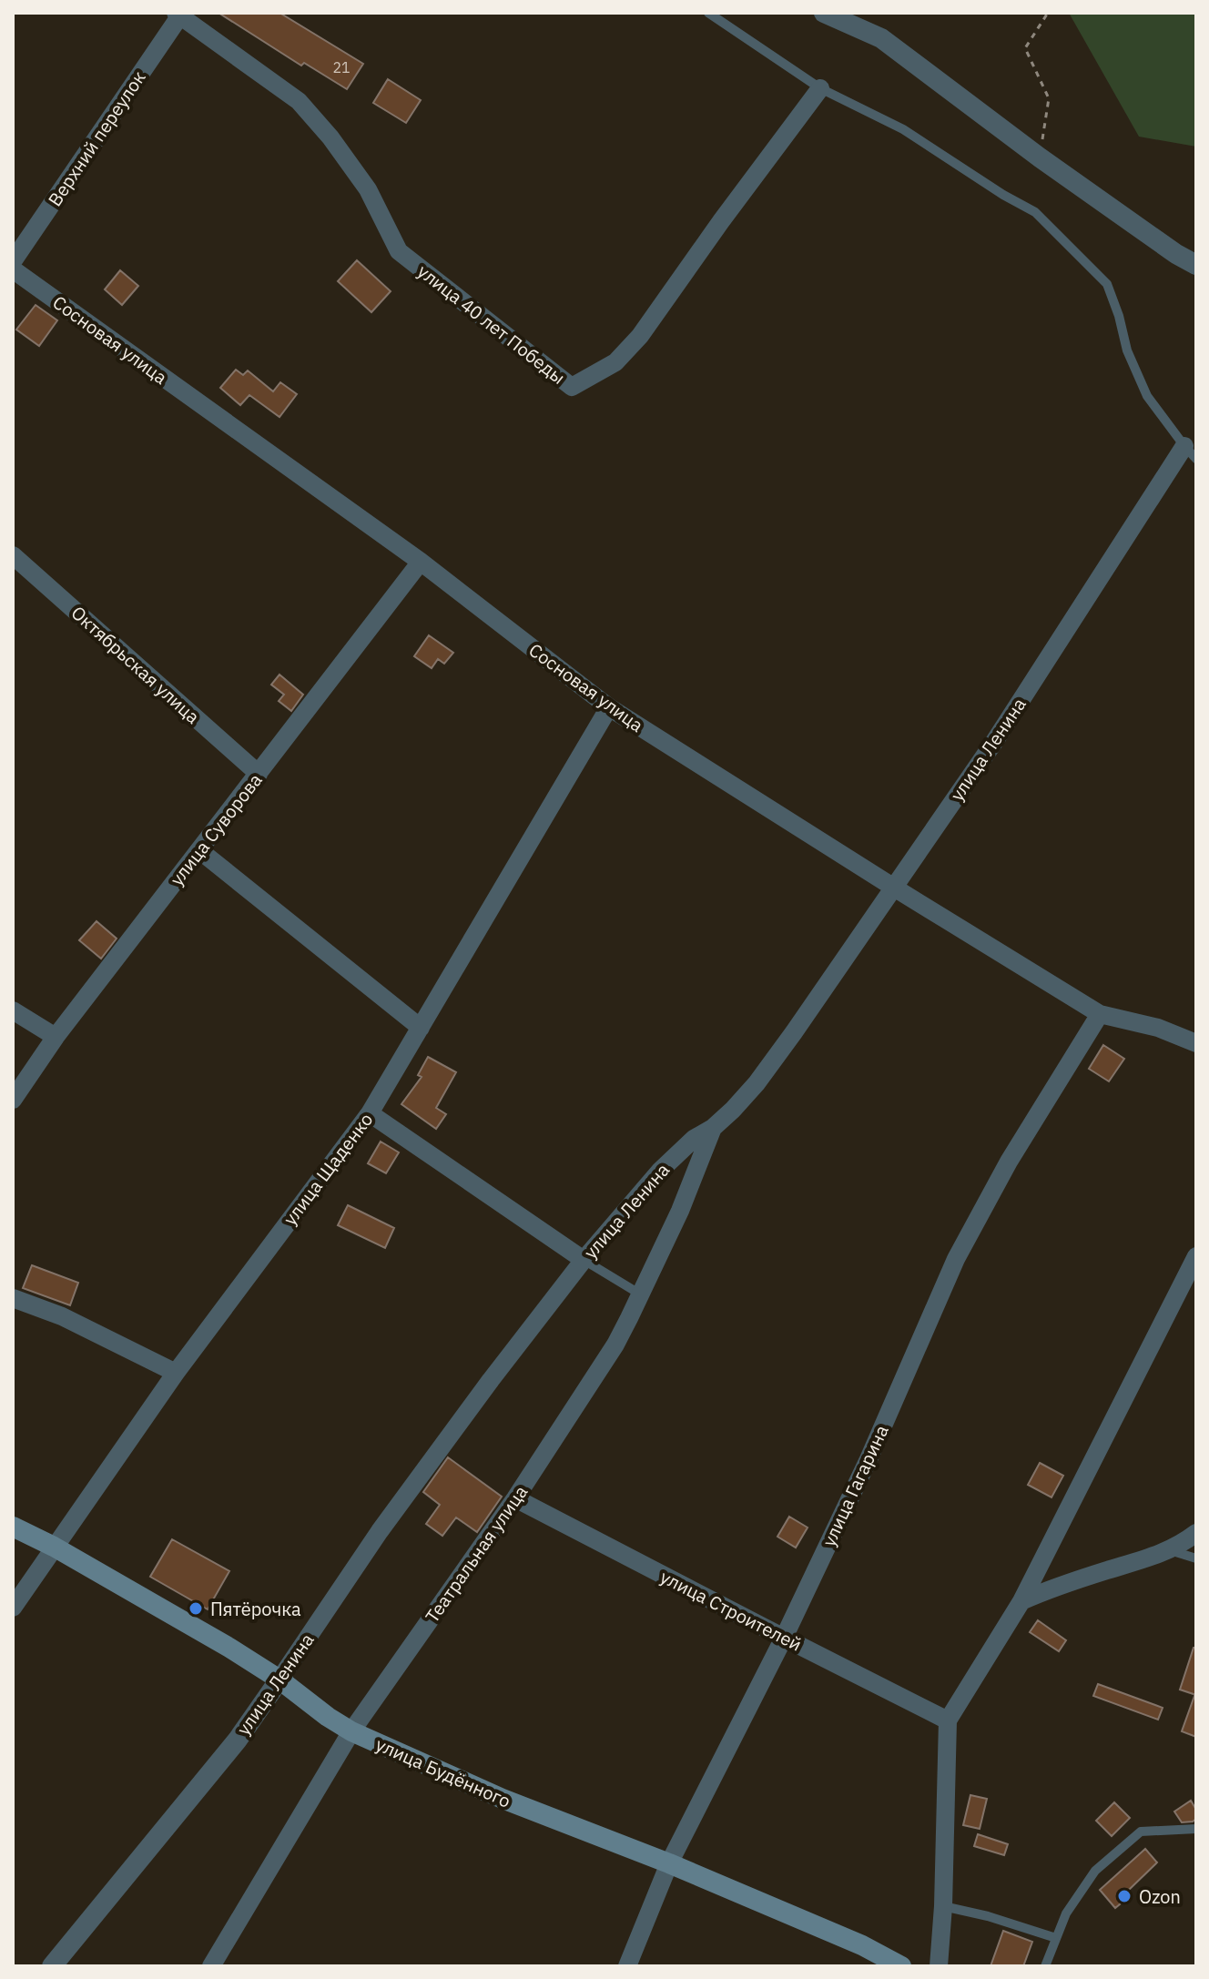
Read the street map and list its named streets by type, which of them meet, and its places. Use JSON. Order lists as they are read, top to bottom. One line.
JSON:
{"streets":{"main road":["улица Будённого"],"street":["Верхний переулок","улица 40 лет Победы","Сосновая улица","Октябрьская улица","улица Ленина","улица Суворова","улица Щаденко","улица Гагарина","Театральная улица","улица Строителей"]},"crossings":[["Верхний переулок","улица 40 лет Победы"],["Сосновая улица","улица Ленина"],["Сосновая улица","улица Суворова"],["Сосновая улица","улица Щаденко"],["Сосновая улица","улица Гагарина"],["Октябрьская улица","улица Суворова"],["улица Ленина","Театральная улица"],["улица Ленина","улица Будённого"],["улица Щаденко","улица Будённого"],["улица Гагарина","улица Строителей"],["улица Гагарина","улица Будённого"],["Театральная улица","улица Строителей"],["Театральная улица","улица Будённого"]],"places":["Пятёрочка","Ozon"],"house_numbers":["21"]}
